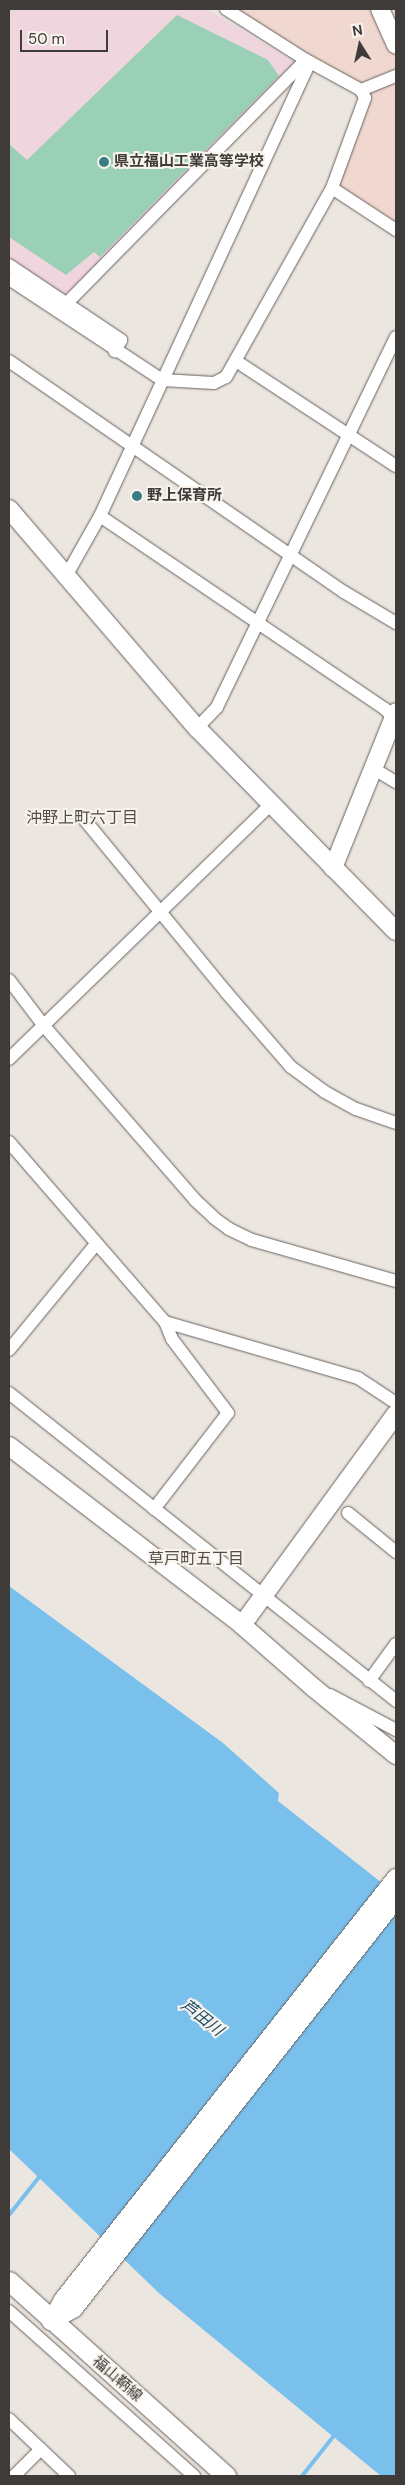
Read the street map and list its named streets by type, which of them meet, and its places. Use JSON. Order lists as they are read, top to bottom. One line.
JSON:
{"streets":{"main road":["福山鞆線"]},"districts":["沖野上町六丁目","草戸町五丁目"],"water":["芦田川"],"places":["県立福山工業高等学校","野上保育所"],"scale_bar":"50 m","north":"top"}
